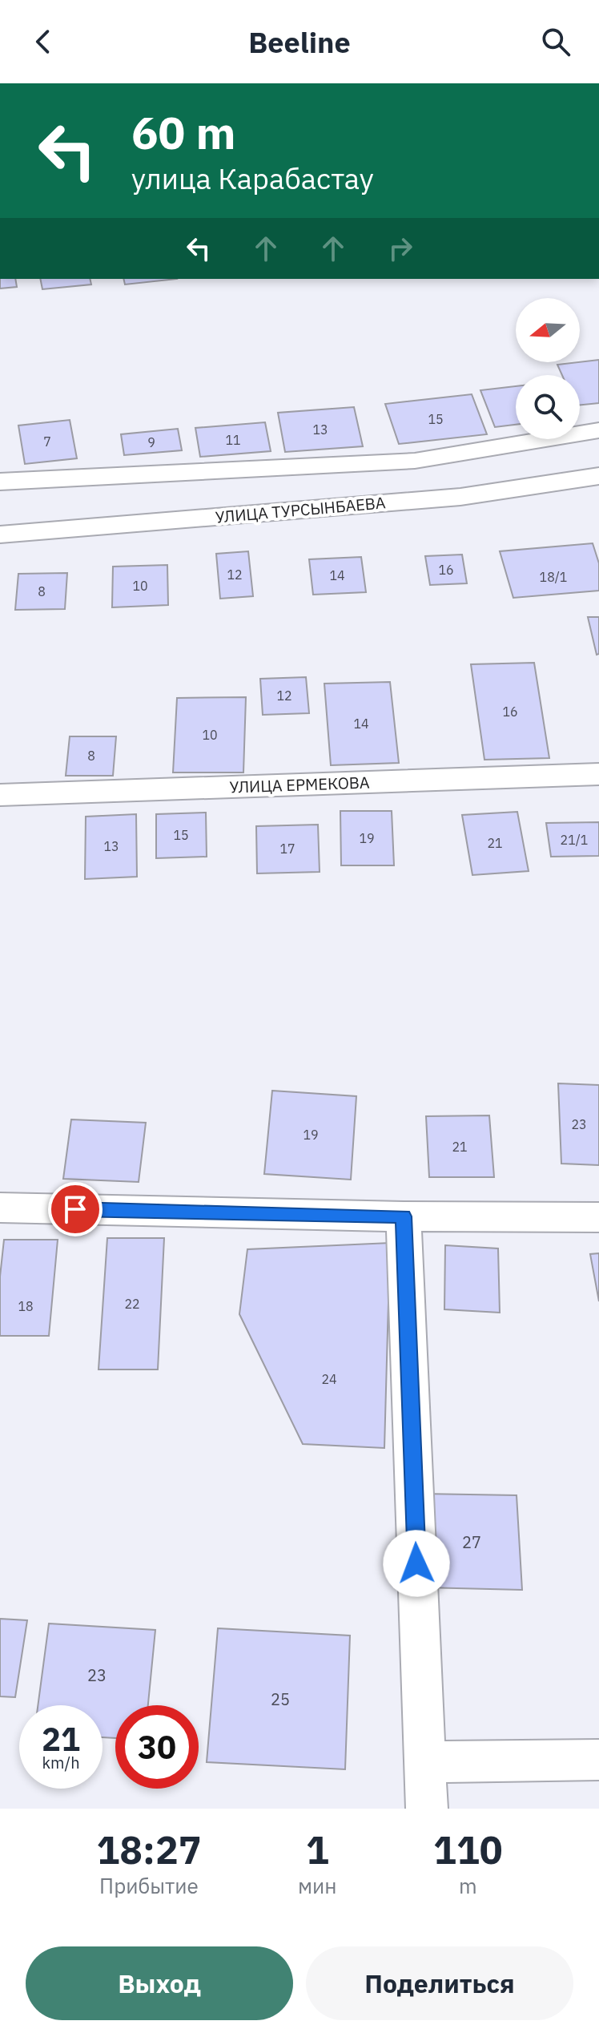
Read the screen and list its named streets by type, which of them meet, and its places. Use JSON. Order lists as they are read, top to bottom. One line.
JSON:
{"streets":{"street":["УЛИЦА ТУРСЫНБАЕВА","УЛИЦА ЕРМЕКОВА"]},"house_numbers":["15","13","11","7","9","16","12","14","18/1","10","8","12","16","14","10","8","15","19","21/1","21","13","17","23","19","21","22","18","24","27","23","25"],"north":"left","page":{"header":"Beeline","turn":["60 m","улица Карабастау"],"speed":"21 km/h","limit":"30","eta":["18:27","Прибытие","1","мин","110","m"],"buttons":["Выход","Поделиться"]}}
